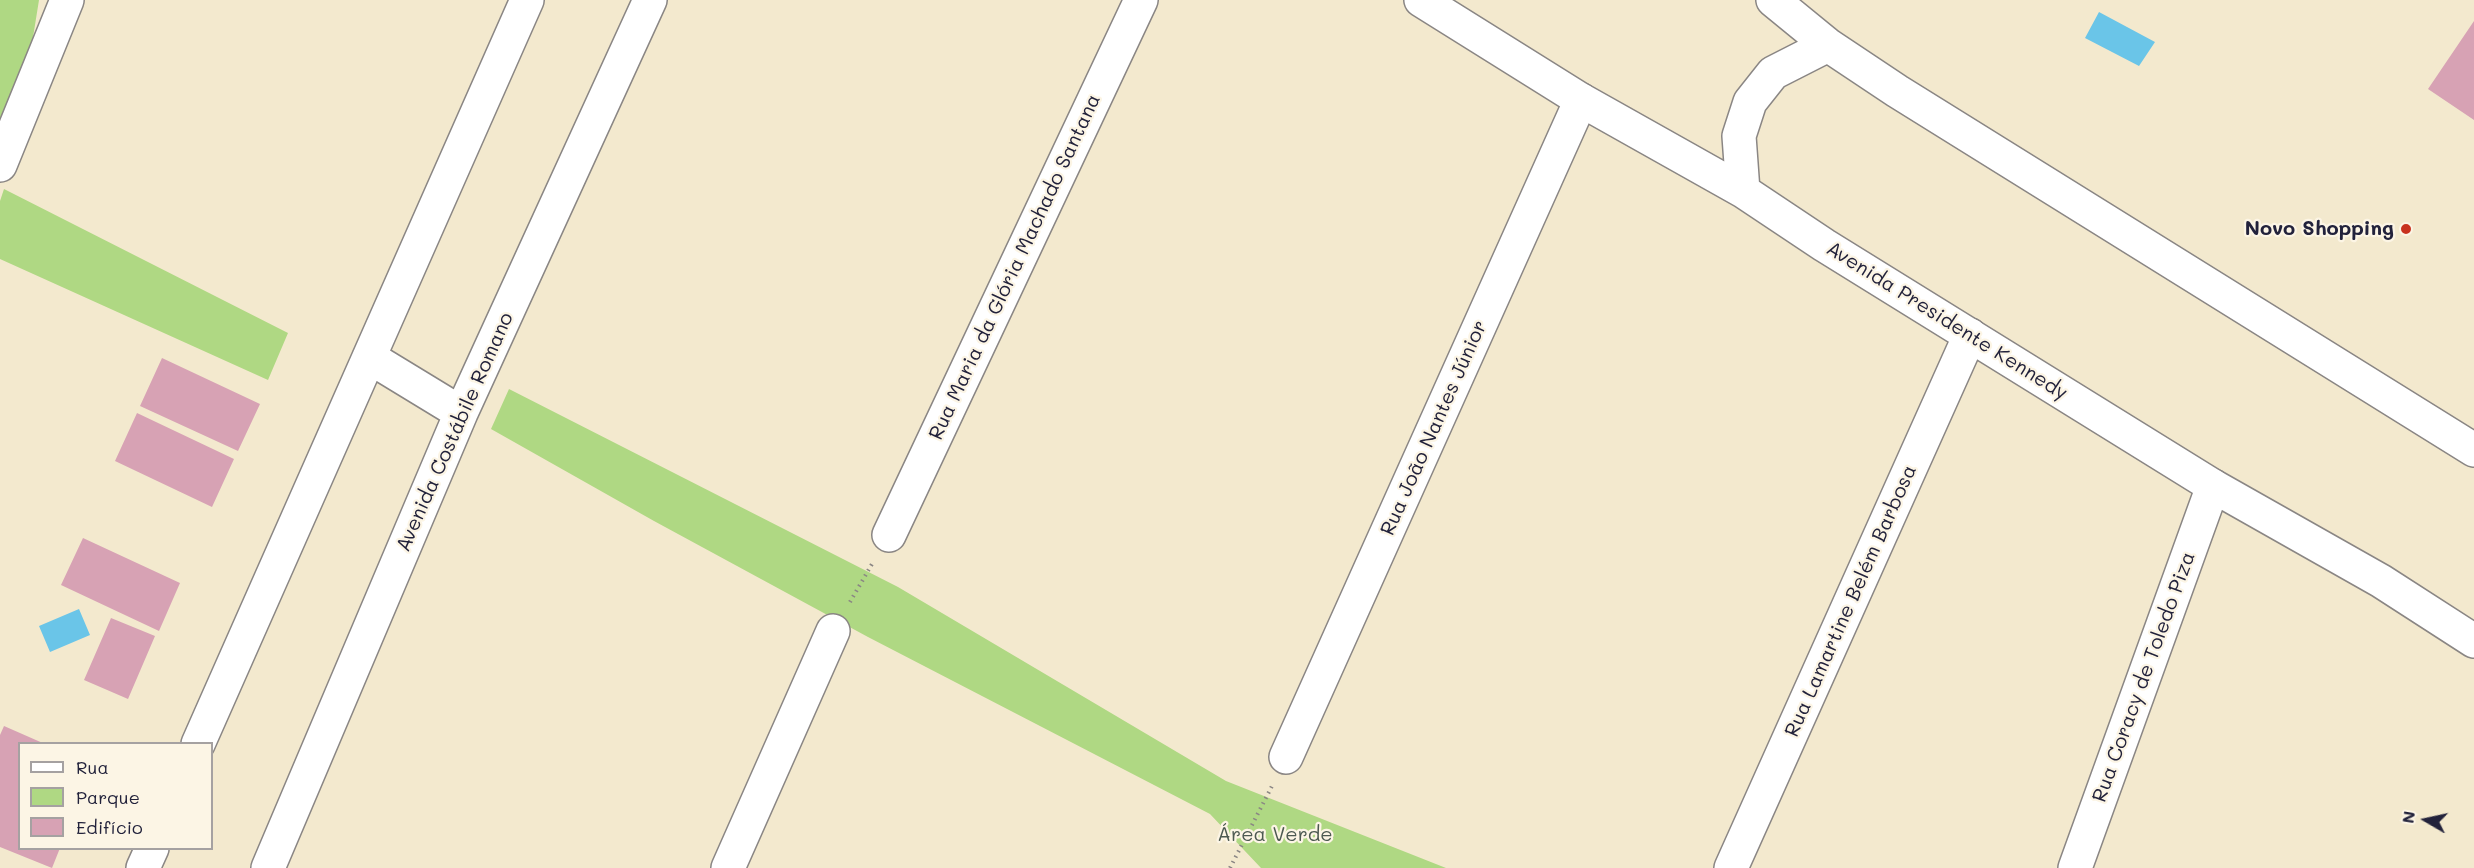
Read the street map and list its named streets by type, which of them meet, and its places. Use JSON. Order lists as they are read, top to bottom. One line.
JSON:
{"streets":{"main road":["Rua Maria da Glória Machado Santana","Avenida Presidente Kennedy","Rua João Nantes Júnior","Avenida Costábile Romano","Rua Lamartine Belém Barbosa","Rua Coracy de Toledo Piza"]},"crossings":[["Avenida Presidente Kennedy","Rua João Nantes Júnior"],["Avenida Presidente Kennedy","Rua Lamartine Belém Barbosa"],["Avenida Presidente Kennedy","Rua Coracy de Toledo Piza"]],"parks":["Área Verde"],"places":["Novo Shopping"],"legend":["Rua","Parque","Edifício"],"north":"left"}
